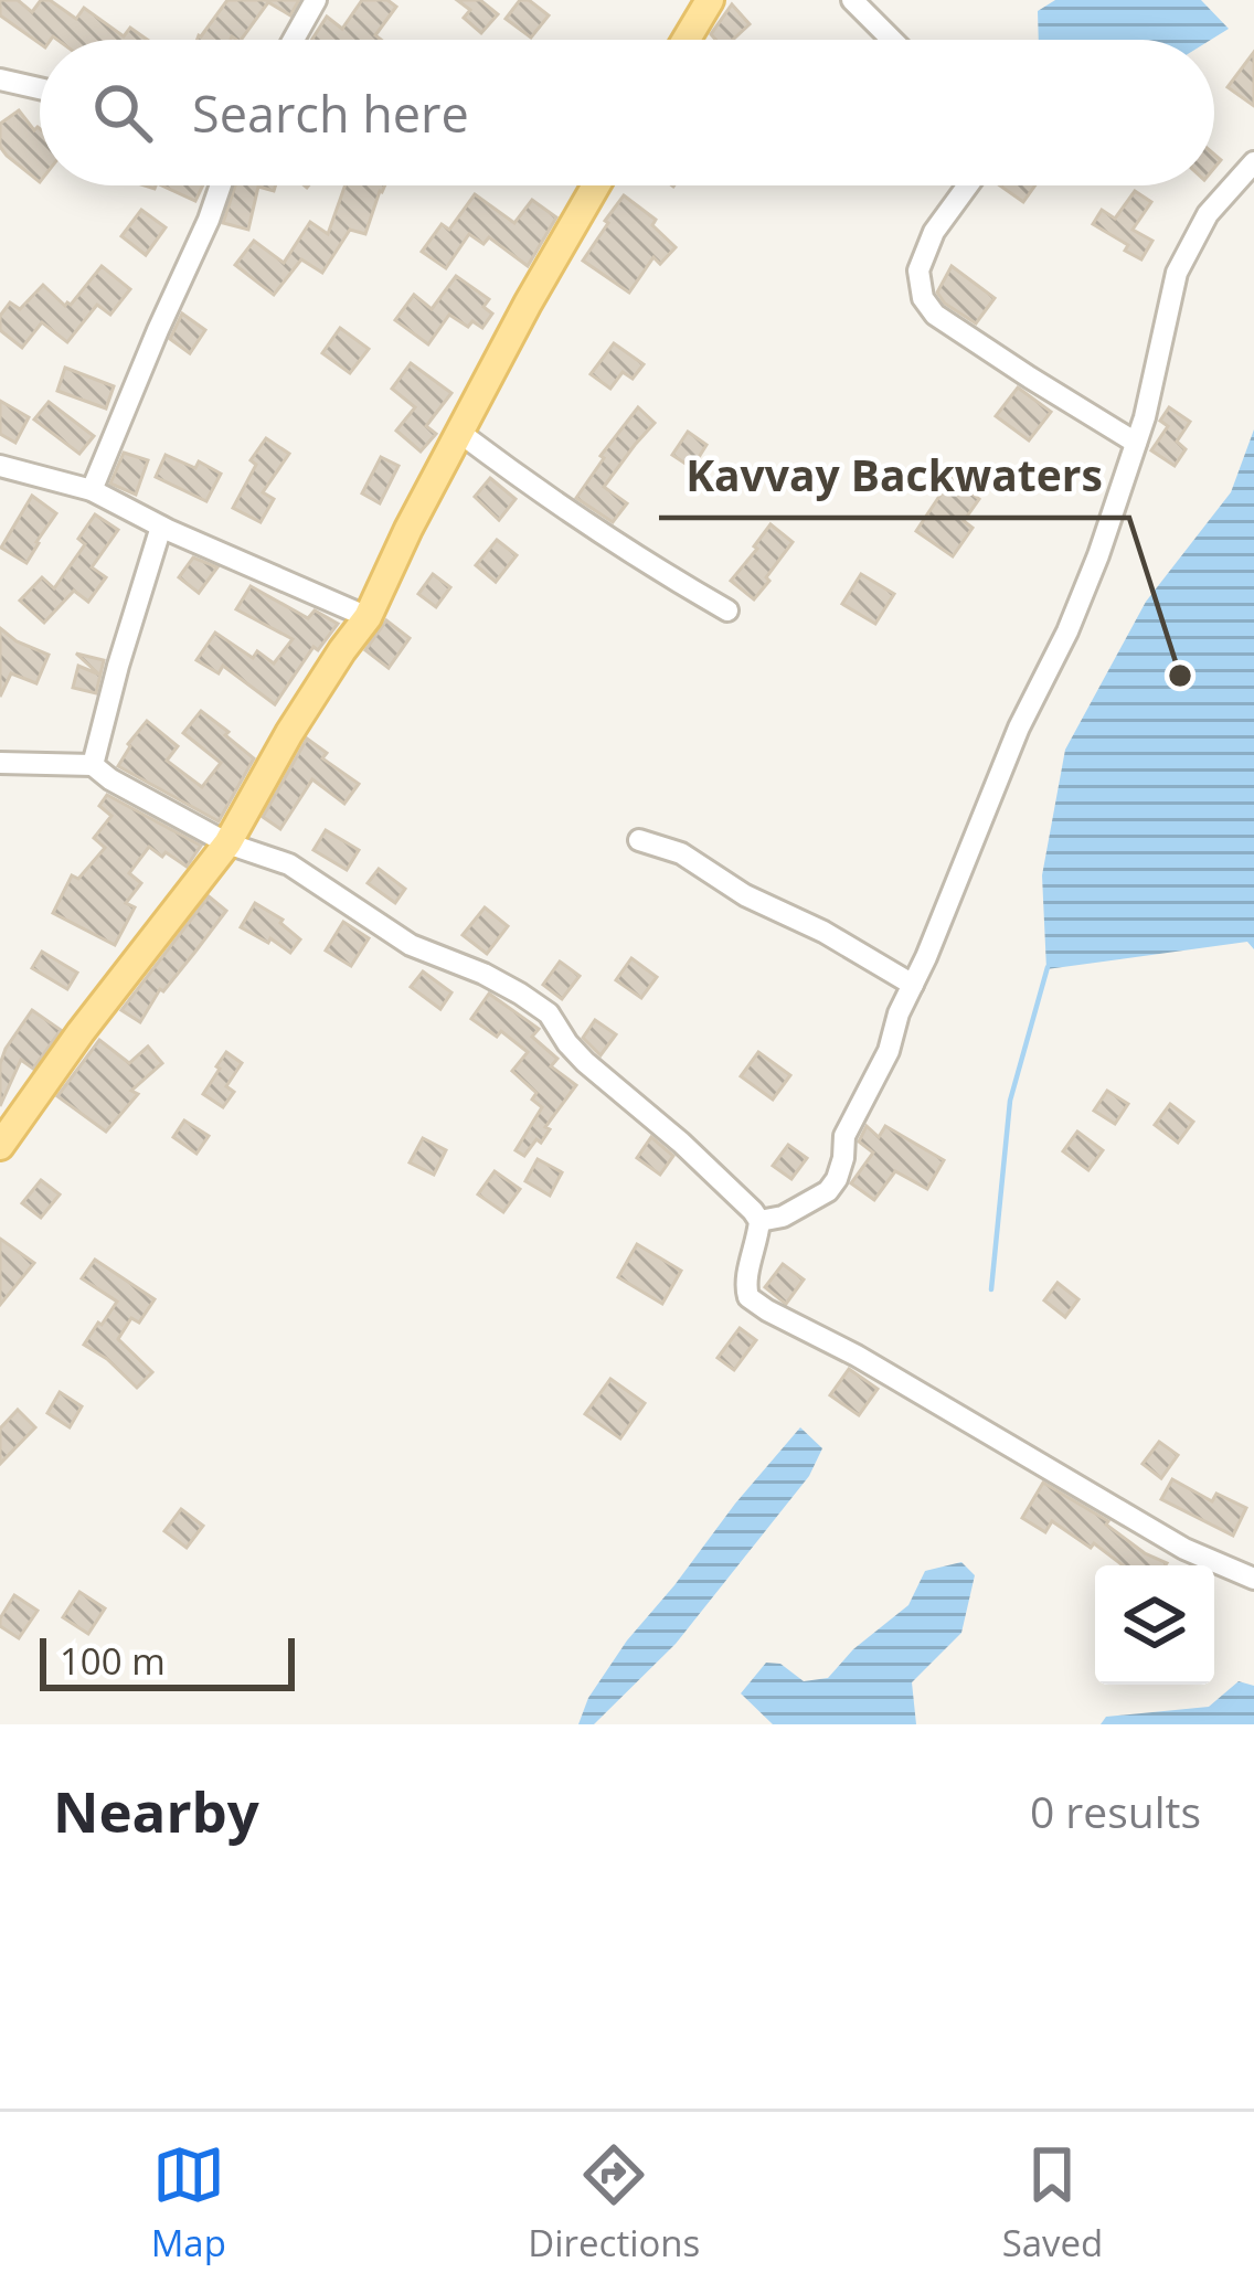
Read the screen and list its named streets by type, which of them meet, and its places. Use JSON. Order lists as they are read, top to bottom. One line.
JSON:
{"places":["Kavvay Backwaters"],"scale_bar":"100 m","page":{"search":"Search here","scale":"100 m","heading":["Nearby","0 results"],"nav":["Map","Directions","Saved"]}}
